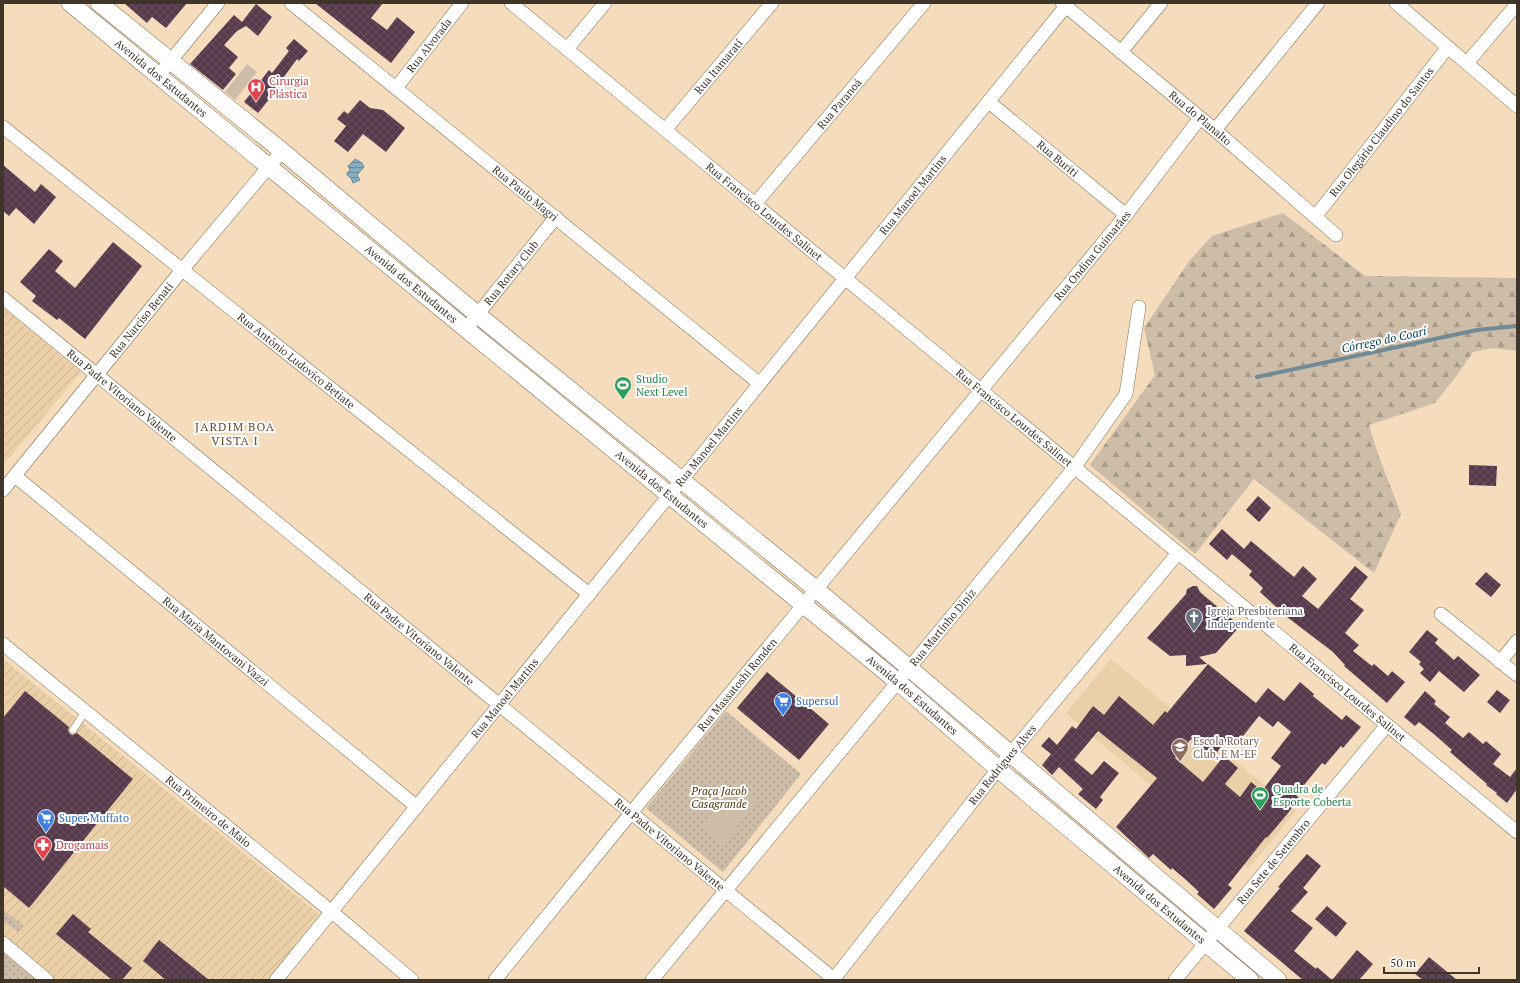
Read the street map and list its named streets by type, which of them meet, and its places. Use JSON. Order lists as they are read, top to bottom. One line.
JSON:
{"streets":{"street":["Rua Alvorada","Rua Itamarati","Avenida dos Estudantes","Rua Paranoá","Rua do Planalto","Rua Olegário Claudino do Santos","Rua Buriti","Rua Paulo Magri","Rua Manoel Martins","Rua Francisco Lourdes Salinet","Rua Ondina Guimarães","Rua Rotary Club","Rua Narciso Benati","Rua Antônio Ludovico Betiate","Rua Padre Vitoriano Valente","Rua Martinho Diniz","Rua Maria Mantovani Vazzi","Rua Massatoshi Ronden","Rua Rodrigues Alves","Rua Primeiro de Maio","Rua Sete de Setembro"]},"crossings":[["Rua Alvorada","Rua Paulo Magri"],["Rua Itamarati","Rua Francisco Lourdes Salinet"],["Avenida dos Estudantes","Rua Manoel Martins"],["Avenida dos Estudantes","Rua Rotary Club"],["Avenida dos Estudantes","Rua Narciso Benati"],["Avenida dos Estudantes","Rua Martinho Diniz"],["Avenida dos Estudantes","Rua Massatoshi Ronden"],["Avenida dos Estudantes","Rua Rodrigues Alves"],["Avenida dos Estudantes","Rua Sete de Setembro"],["Rua Paranoá","Rua Francisco Lourdes Salinet"],["Rua do Planalto","Rua Olegário Claudino do Santos"],["Rua do Planalto","Rua Manoel Martins"],["Rua do Planalto","Rua Ondina Guimarães"],["Rua Buriti","Rua Manoel Martins"],["Rua Buriti","Rua Ondina Guimarães"],["Rua Paulo Magri","Rua Manoel Martins"],["Rua Paulo Magri","Rua Rotary Club"],["Rua Manoel Martins","Rua Francisco Lourdes Salinet"],["Rua Manoel Martins","Rua Antônio Ludovico Betiate"],["Rua Manoel Martins","Rua Padre Vitoriano Valente"],["Rua Manoel Martins","Rua Maria Mantovani Vazzi"],["Rua Manoel Martins","Rua Primeiro de Maio"],["Rua Francisco Lourdes Salinet","Rua Ondina Guimarães"],["Rua Francisco Lourdes Salinet","Rua Martinho Diniz"],["Rua Francisco Lourdes Salinet","Rua Massatoshi Ronden"],["Rua Francisco Lourdes Salinet","Rua Rodrigues Alves"],["Rua Francisco Lourdes Salinet","Rua Sete de Setembro"],["Rua Ondina Guimarães","Rua Massatoshi Ronden"],["Rua Narciso Benati","Rua Antônio Ludovico Betiate"],["Rua Narciso Benati","Rua Padre Vitoriano Valente"],["Rua Narciso Benati","Rua Maria Mantovani Vazzi"],["Rua Padre Vitoriano Valente","Rua Martinho Diniz"],["Rua Padre Vitoriano Valente","Rua Massatoshi Ronden"],["Rua Padre Vitoriano Valente","Rua Rodrigues Alves"]],"districts":["JARDIM BOA VISTA I"],"water":["Córrego do Coarí"],"parks":["Praça Jacob Casagrande"],"places":{"hospital":["Cirurgia Plástica"],"sports":["Studio Next Level","Quadra de Esporte Coberta"],"church":["Igreja Presbiteriana Independente"],"supermarket":["Supersul","Super Muffato"],"school or university":["Escola Rotary Club, E M-EF"],"pharmacy":["Drogamais"]},"scale_bar":"50 m"}
